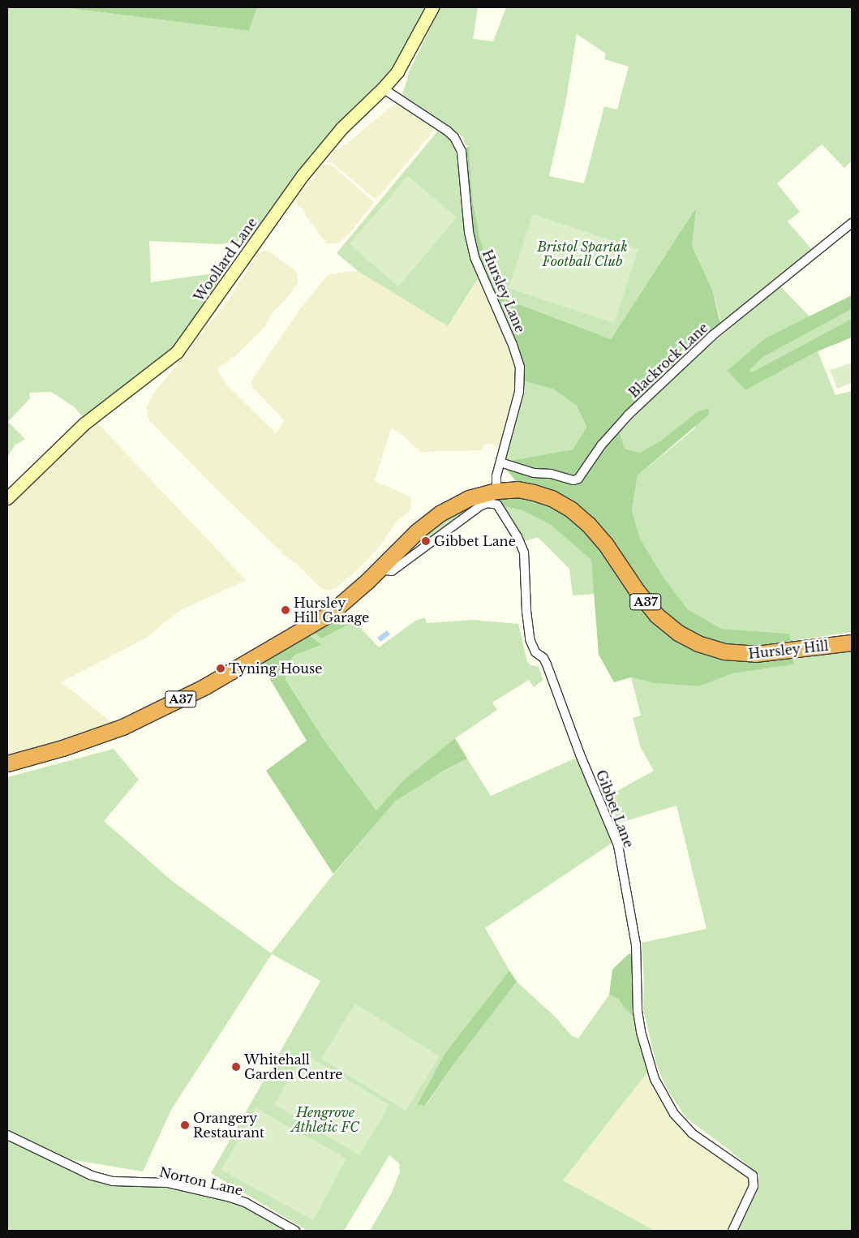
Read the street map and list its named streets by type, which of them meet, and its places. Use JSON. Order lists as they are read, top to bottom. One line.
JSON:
{"streets":{"highway":["A37","Hursley Hill"],"street":["Woollard Lane","Hursley Lane","Blackrock Lane","Gibbet Lane","Norton Lane"]},"crossings":[["Woollard Lane","Hursley Lane"],["Hursley Lane","Blackrock Lane"],["Hursley Lane","Hursley Hill"],["A37","Hursley Hill"],["A37","Gibbet Lane"],["Hursley Hill","Gibbet Lane"]],"parks":["Bristol Spartak Football Club","Hengrove Athletic FC"],"places":["Gibbet Lane","Hursley Hill Garage","Tyning House","Whitehall Garden Centre","Orangery Restaurant"]}
